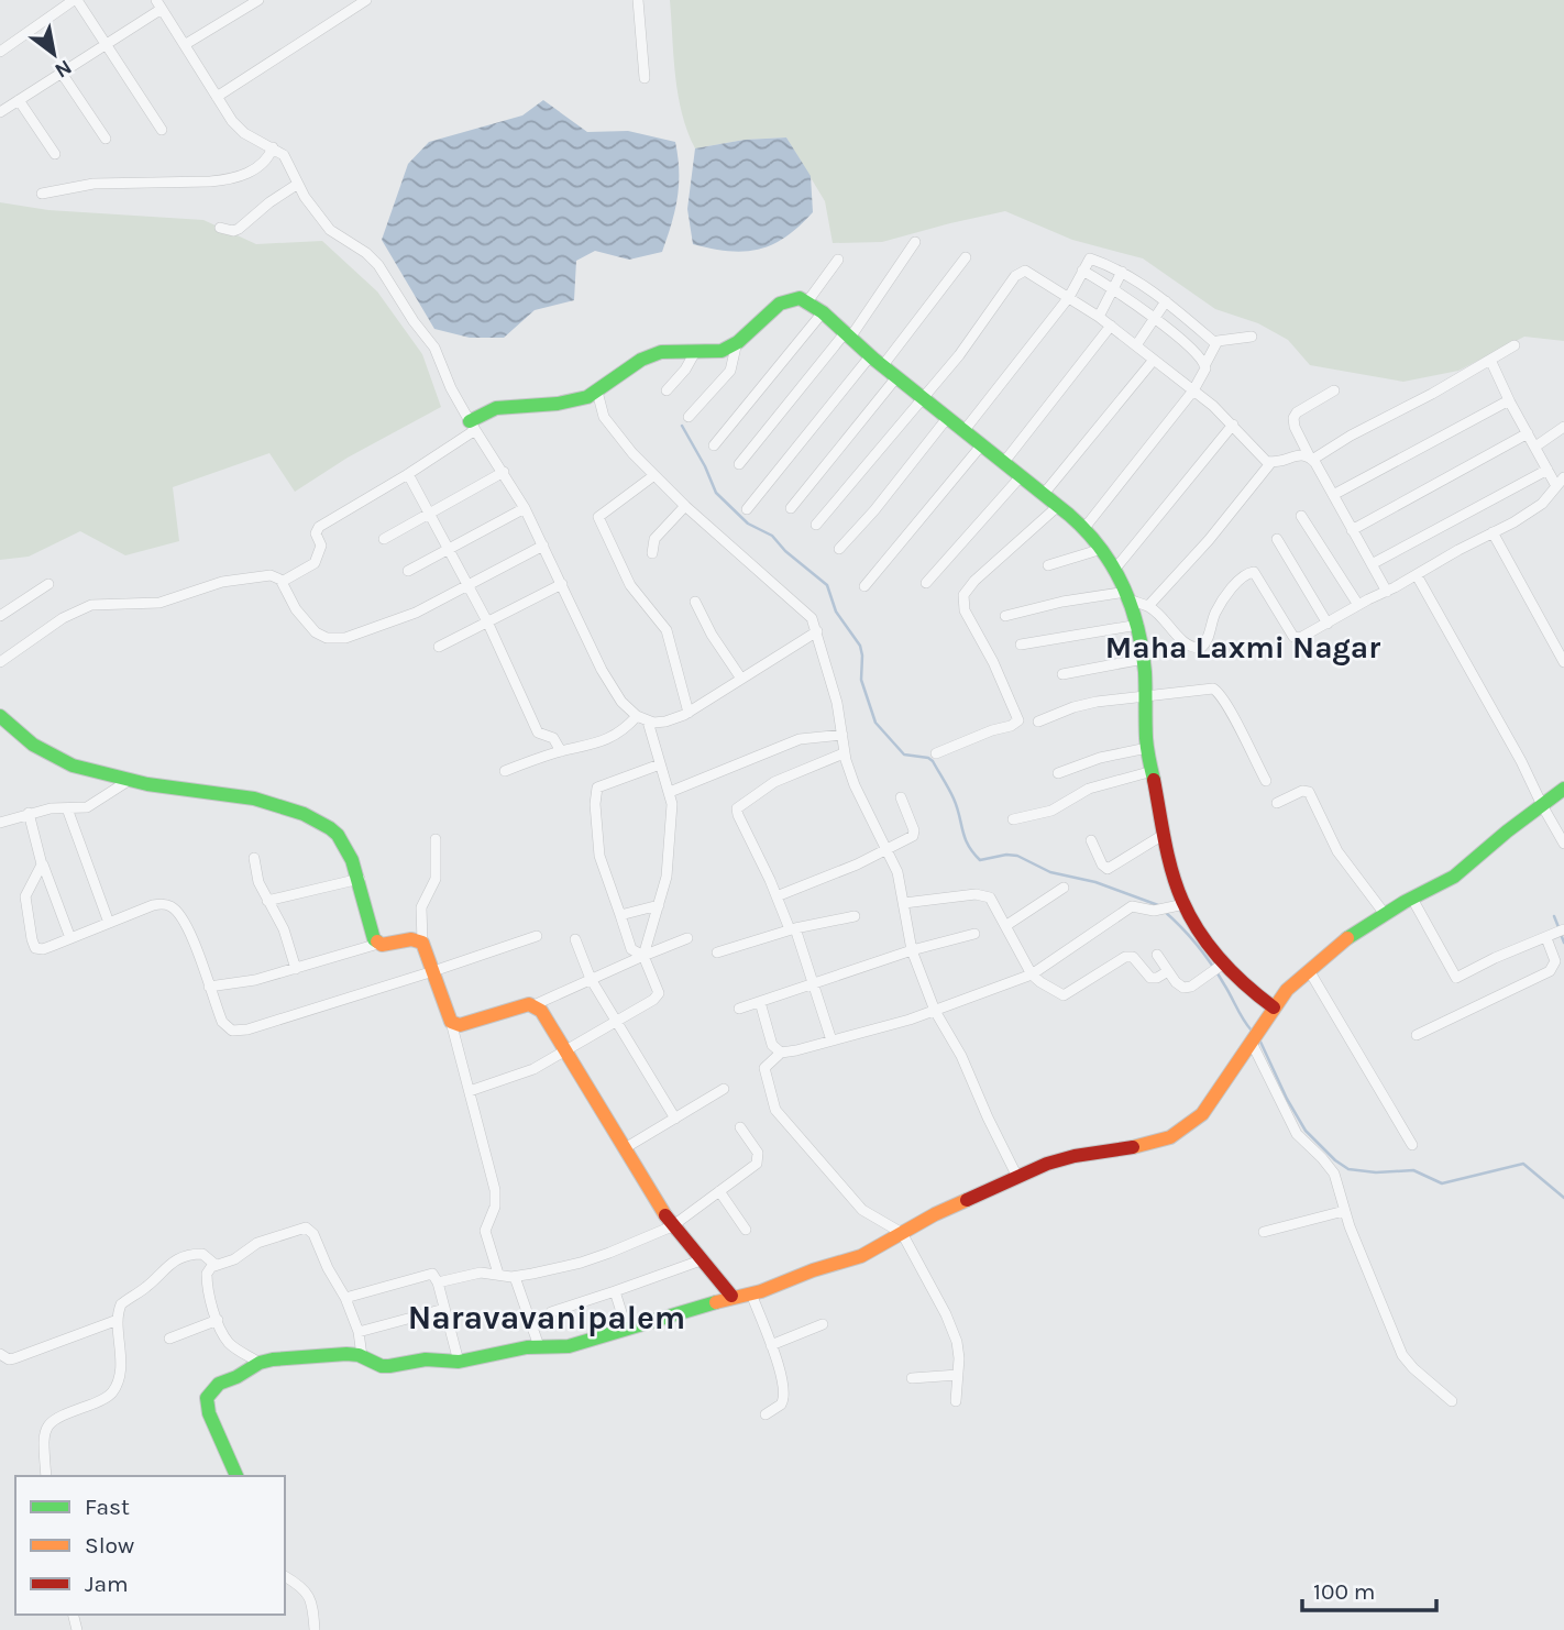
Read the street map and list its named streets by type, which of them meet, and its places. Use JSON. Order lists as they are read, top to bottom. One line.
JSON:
{"districts":["Maha Laxmi Nagar","Naravavanipalem"],"legend":["Fast","Slow","Jam"],"scale_bar":"100 m","north":"bottom right"}
